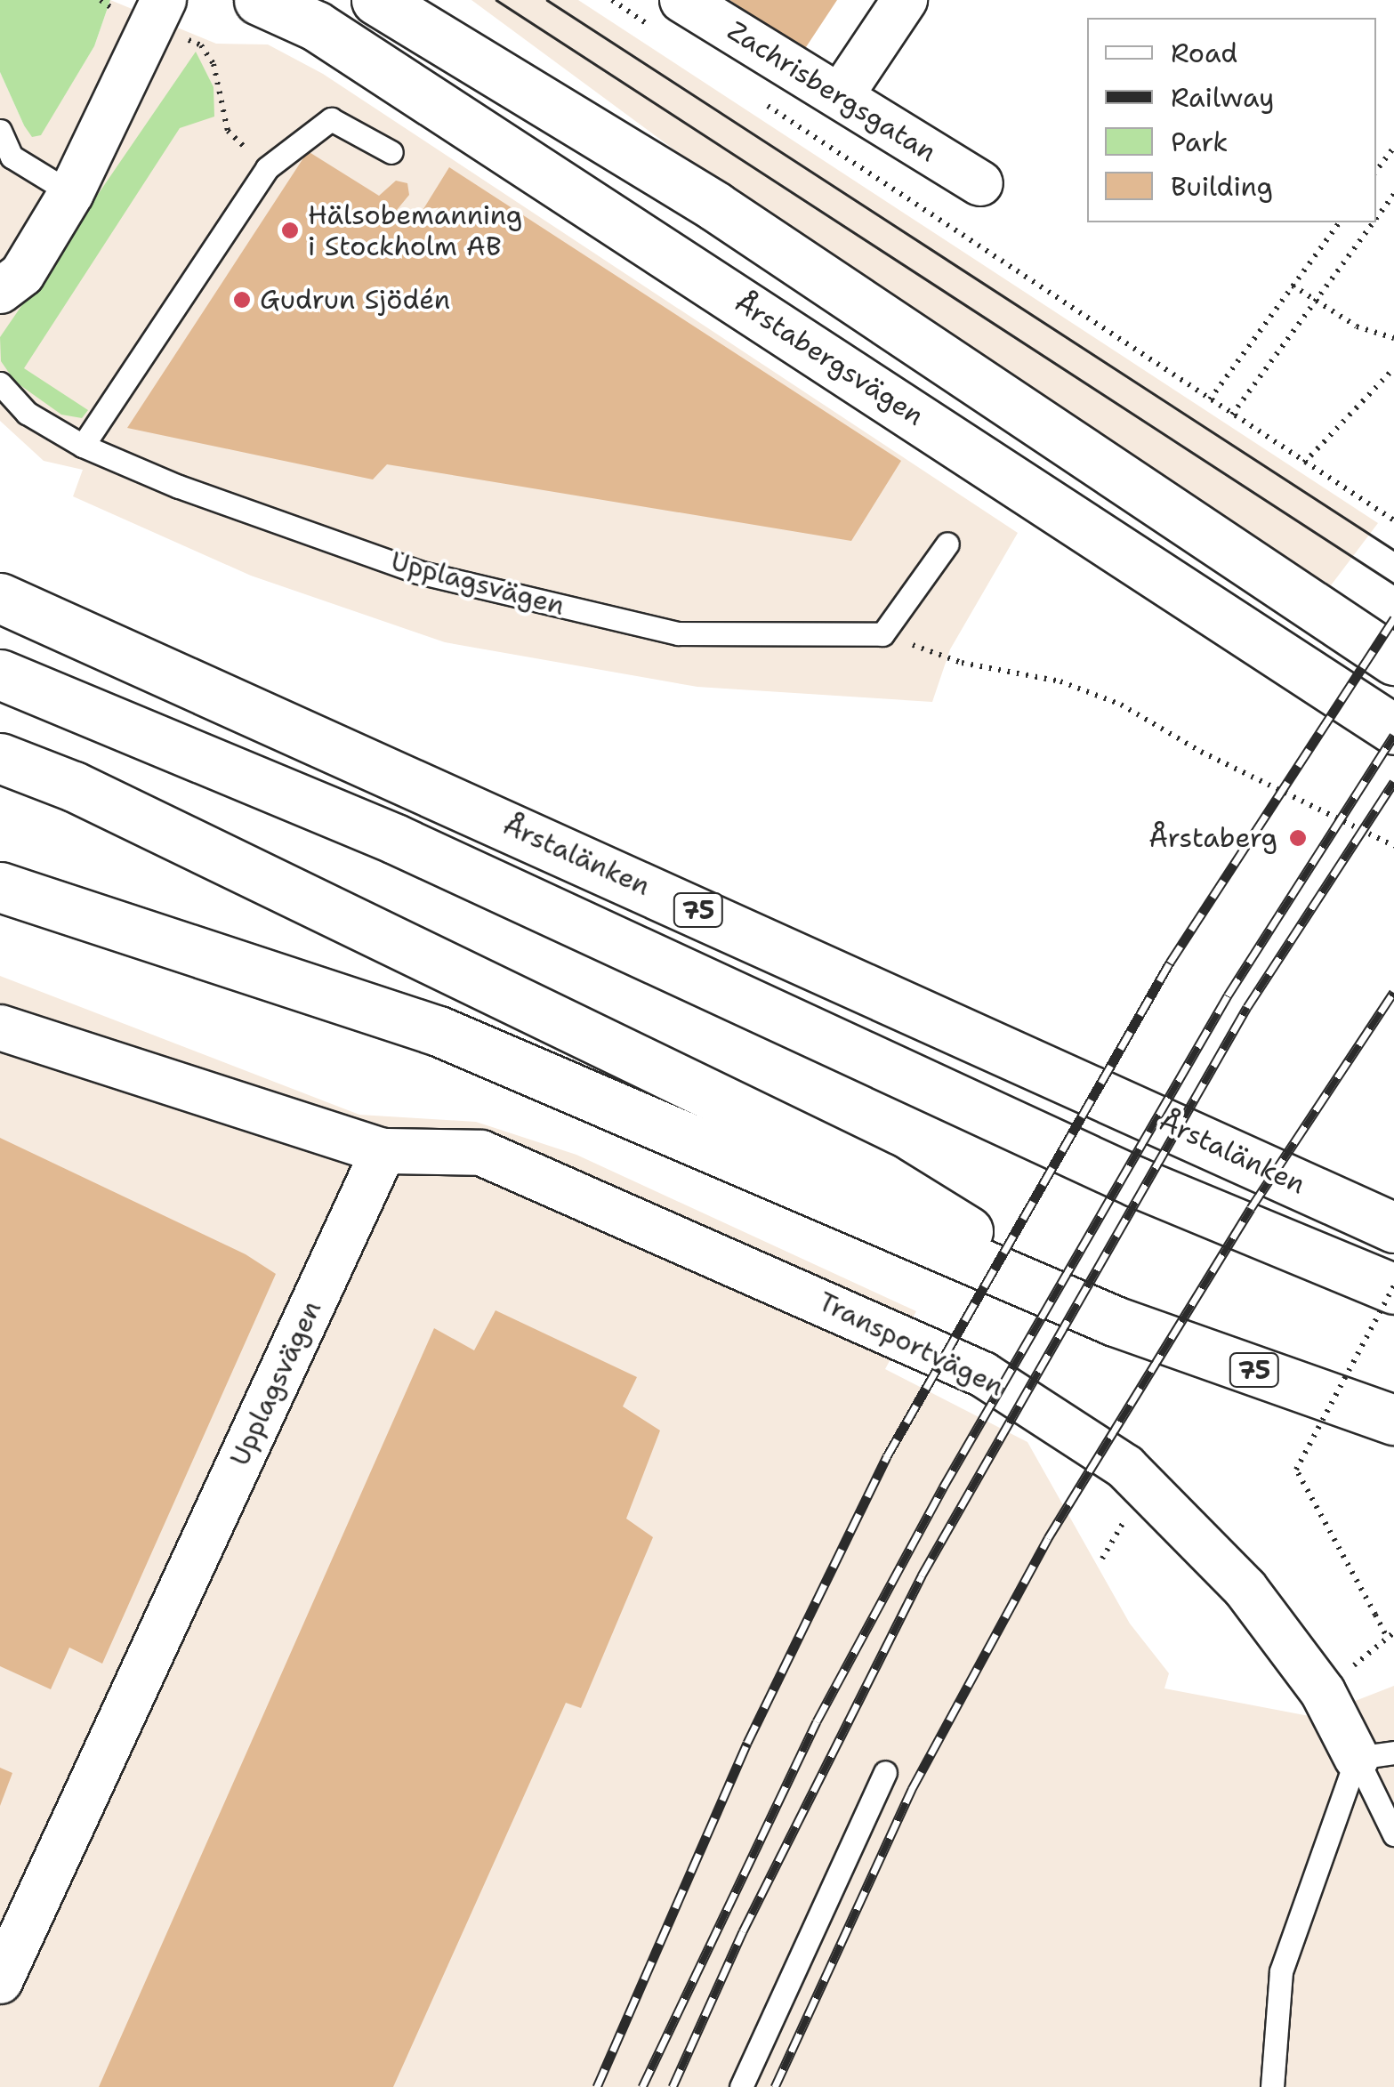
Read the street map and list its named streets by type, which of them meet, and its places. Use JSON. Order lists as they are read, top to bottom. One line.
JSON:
{"streets":{"main road":["Årstabergsvägen","Årstalänken","75"],"street":["Zachrisbergsgatan","Upplagsvägen","Transportvägen"]},"crossings":[["Upplagsvägen","Transportvägen"]],"places":["Hälsobemanning i Stockholm AB","Gudrun Sjödén","Årstaberg"],"legend":["Road","Railway","Park","Building"]}
